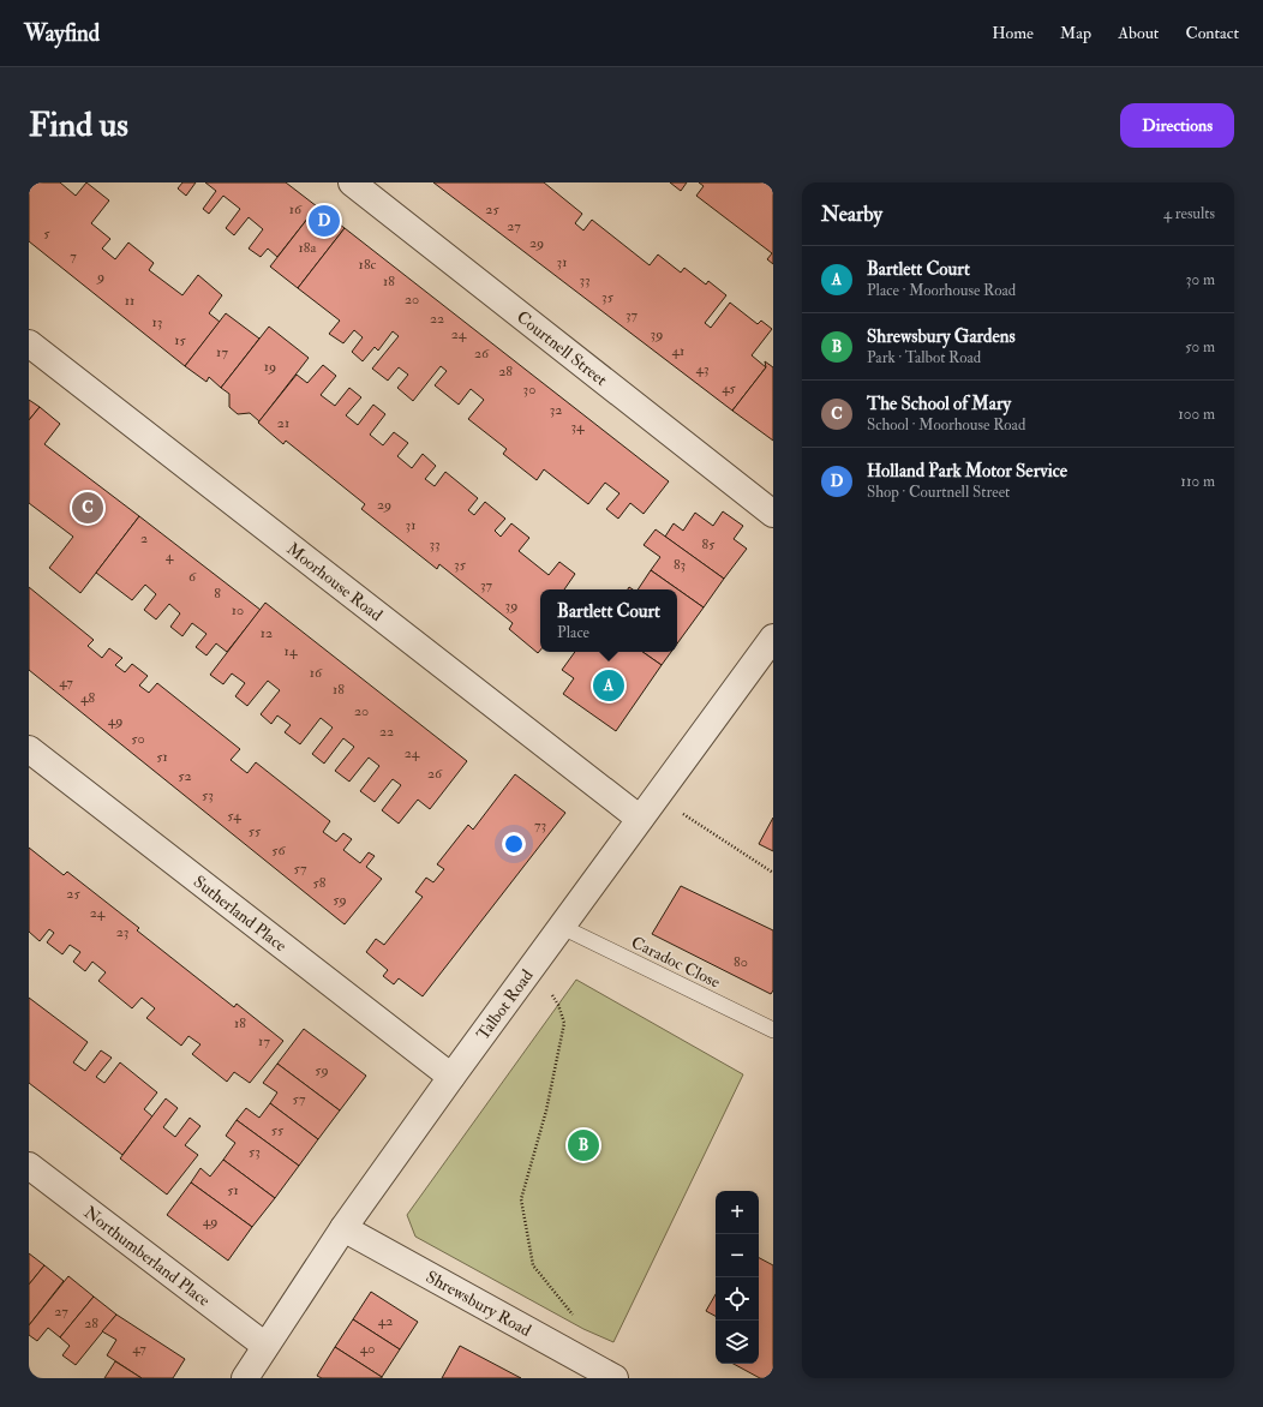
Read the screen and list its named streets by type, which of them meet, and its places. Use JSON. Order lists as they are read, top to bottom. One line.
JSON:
{"streets":{"street":["Courtnell Street","Moorhouse Road","Sutherland Place","Talbot Road","Northumberland Place","Shrewsbury Road"],"lane":["Caradoc Close"]},"crossings":[["Moorhouse Road","Talbot Road"],["Sutherland Place","Talbot Road"],["Caradoc Close","Talbot Road"],["Talbot Road","Northumberland Place"],["Talbot Road","Shrewsbury Road"]],"house_numbers":["16","25","27","5","29","18a","7","31","18c","9","33","18","35","20","11","37","22","13","24","39","15","41","17","26","19","43","28","45","30","32","21","34","29","31","2","33","85","4","35","83","6","37","8","39","10","12","14","16","47","18","48","20","49","22","50","24","51","26","52","53","54","73","55","56","57","58","25","59","24","23","80","18","17","59","57","55","53","51","49","27","42","28","47","40"],"page":{"header":"Wayfind","nav":["Home","Map","About","Contact"],"buttons":"Directions","title":"Find us","heading":["Nearby","4 results"],"pins":["D","C","A","B"],"list":[{"mark":"A","name":"Bartlett Court","note":"Place · Moorhouse Road","value":"30 m"},{"mark":"B","name":"Shrewsbury Gardens","note":"Park · Talbot Road","value":"50 m"},{"mark":"C","name":"The School of Mary","note":"School · Moorhouse Road","value":"100 m"},{"mark":"D","name":"Holland Park Motor Service","note":"Shop · Courtnell Street","value":"110 m"}],"popup":["Bartlett Court","Place"],"map_buttons":["+","−"]}}
